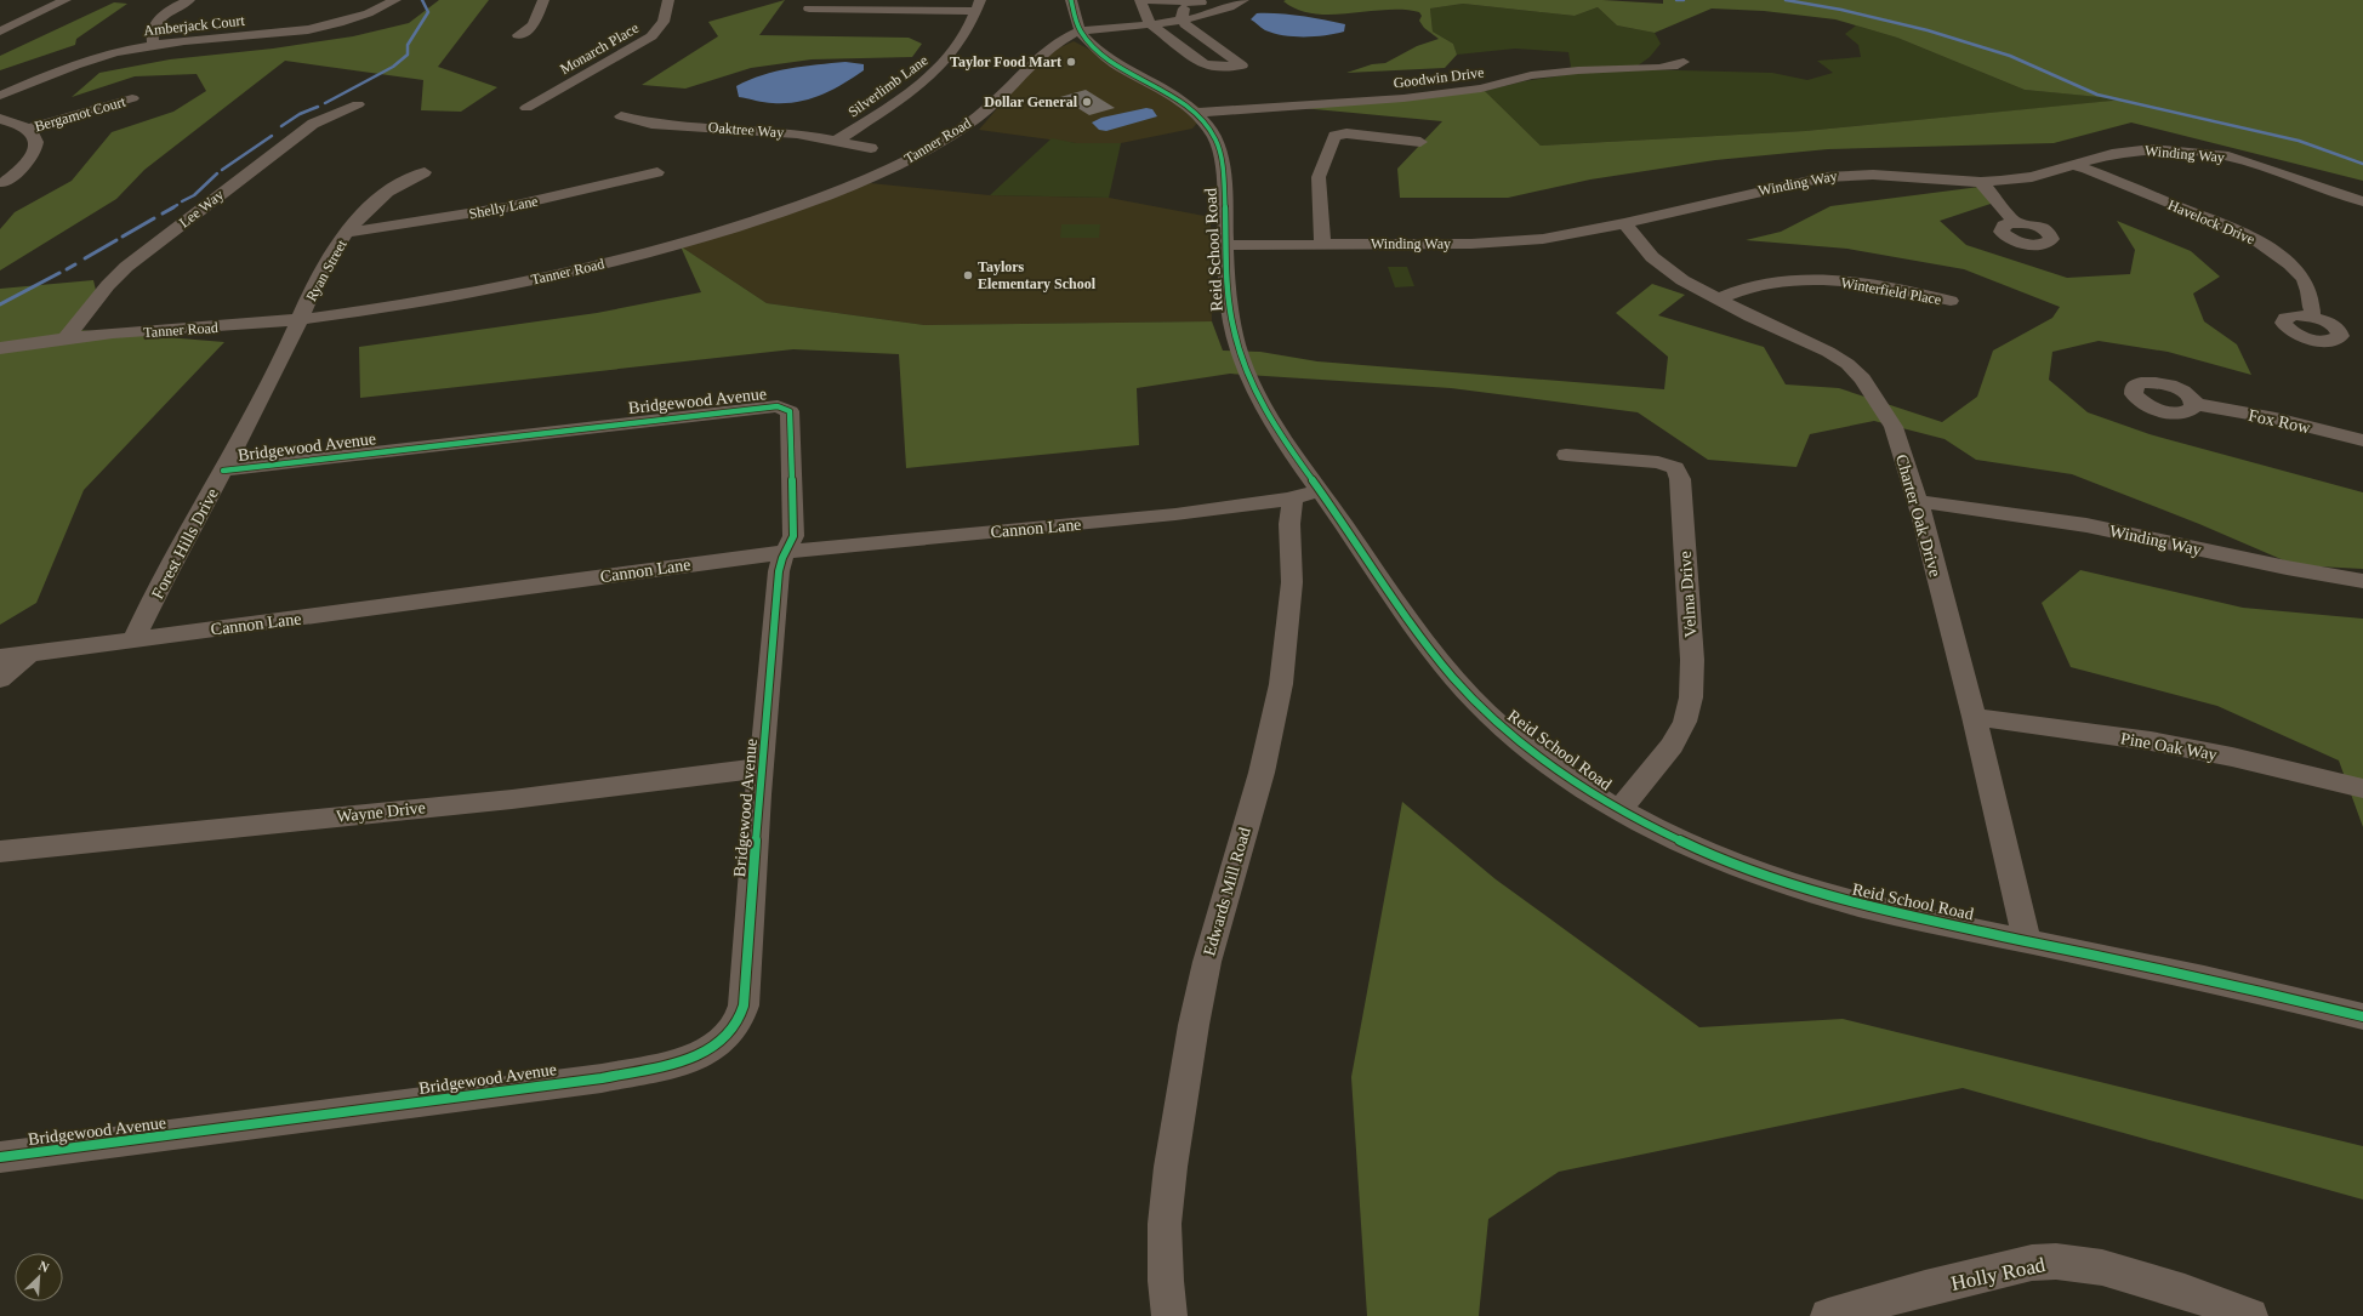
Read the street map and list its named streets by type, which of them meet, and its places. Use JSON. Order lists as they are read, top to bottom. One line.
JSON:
{"streets":{"street":["Amberjack Court","Monarch Place","Goodwin Drive","Silverlimb Lane","Bergamot Court","Oaktree Way","Tanner Road","Winding Way","Shelly Lane","Lee Way","Havelock Drive","Reid School Road","Ryan Street","Winterfield Place","Bridgewood Avenue","Fox Row","Charter Oak Drive","Cannon Lane","Forest Hills Drive","Velma Drive","Pine Oak Way","Wayne Drive","Edwards Mill Road","Holly Road"]},"crossings":[["Goodwin Drive","Reid School Road"],["Silverlimb Lane","Oaktree Way"],["Tanner Road","Lee Way"],["Tanner Road","Reid School Road"],["Tanner Road","Ryan Street"],["Tanner Road","Forest Hills Drive"],["Winding Way","Havelock Drive"],["Winding Way","Reid School Road"],["Winding Way","Charter Oak Drive"],["Shelly Lane","Ryan Street"],["Reid School Road","Charter Oak Drive"],["Reid School Road","Velma Drive"],["Ryan Street","Forest Hills Drive"],["Winterfield Place","Charter Oak Drive"],["Bridgewood Avenue","Cannon Lane"],["Bridgewood Avenue","Forest Hills Drive"],["Bridgewood Avenue","Wayne Drive"],["Charter Oak Drive","Pine Oak Way"],["Cannon Lane","Forest Hills Drive"],["Cannon Lane","Edwards Mill Road"]],"places":["Taylor Food Mart","Dollar General","Taylors Elementary School"],"north":"top right"}
